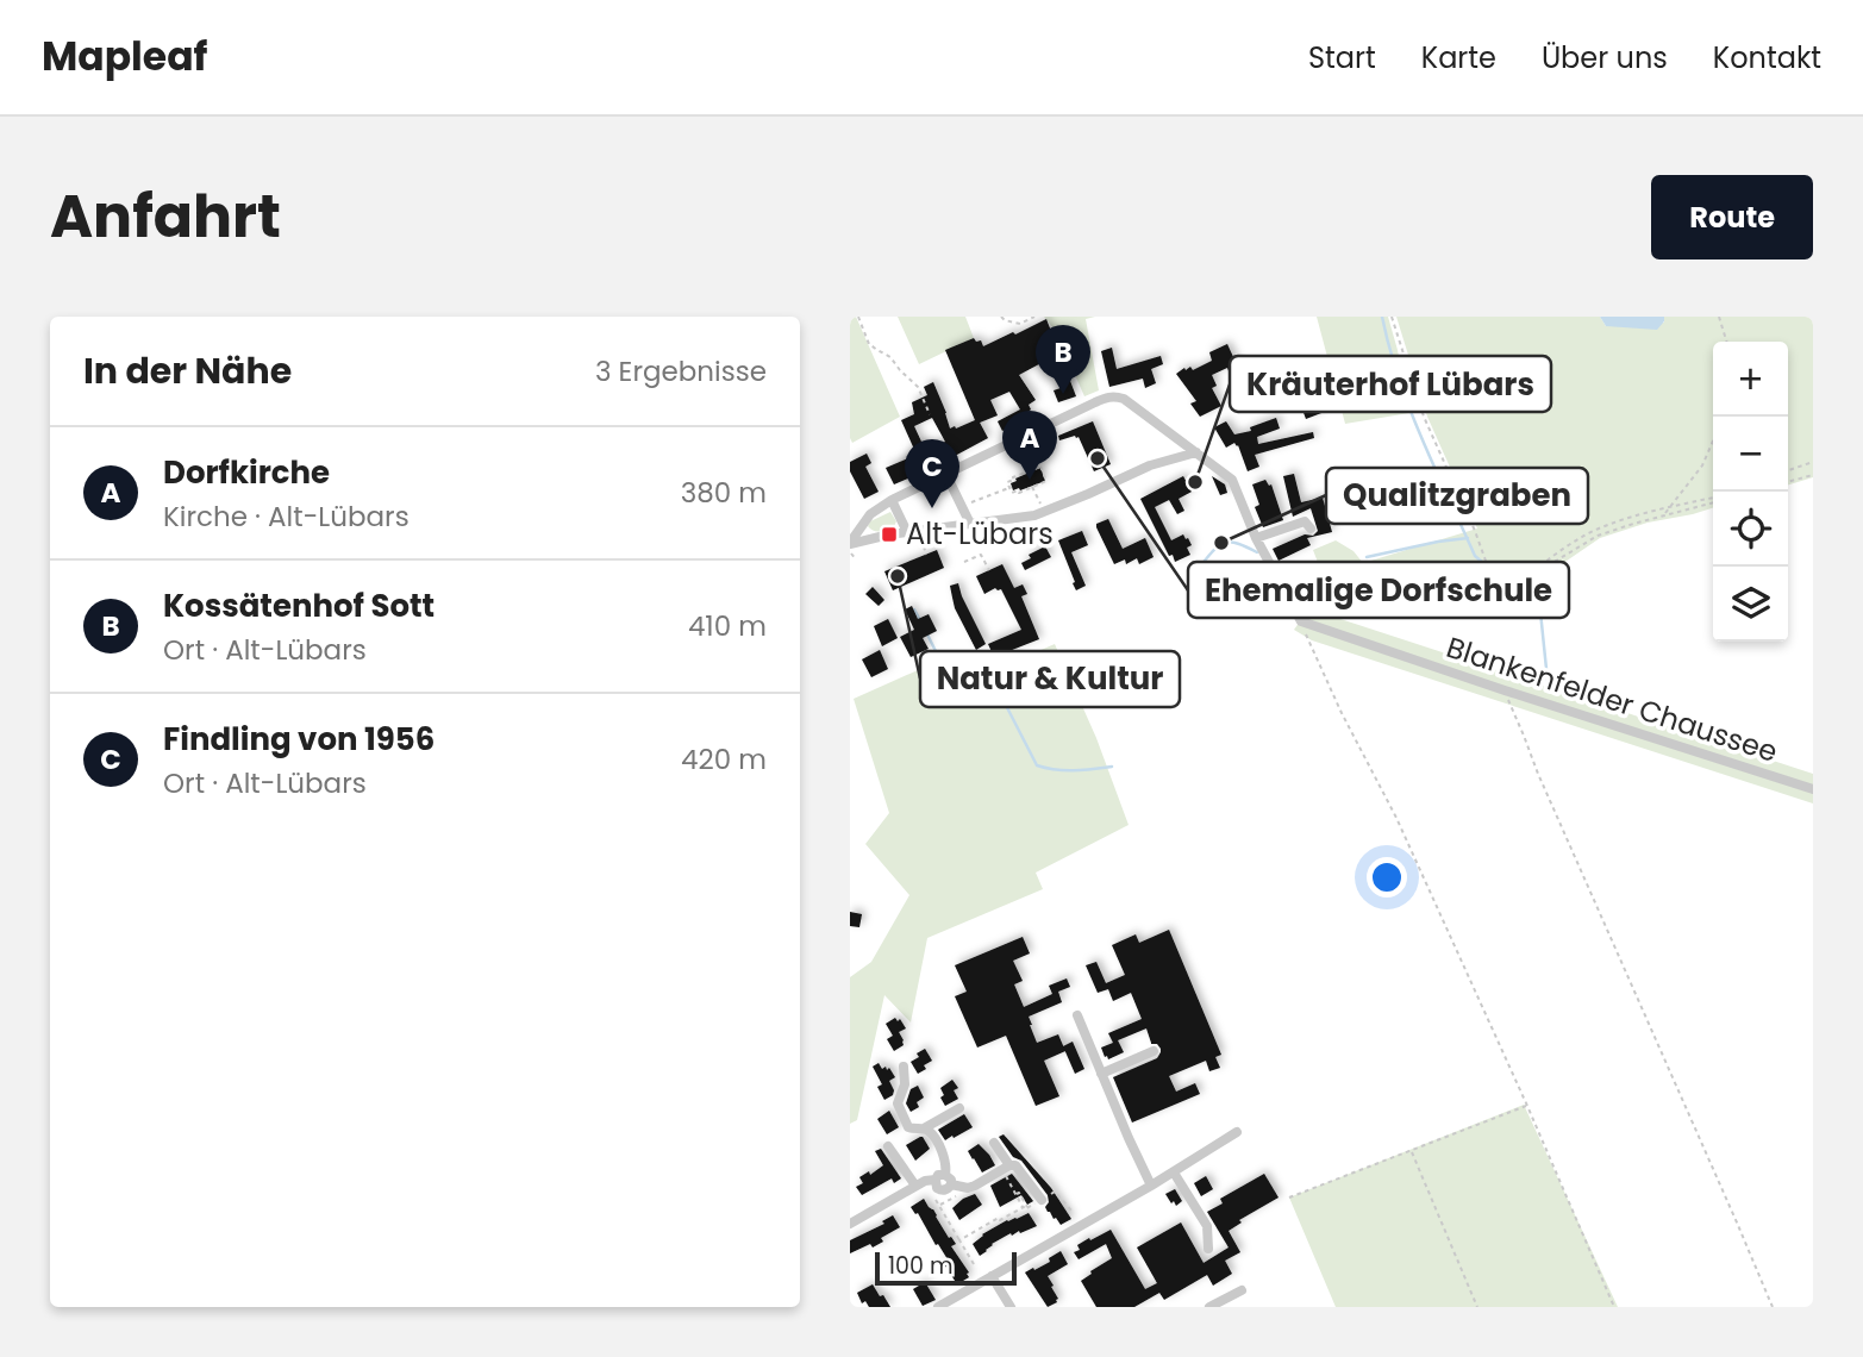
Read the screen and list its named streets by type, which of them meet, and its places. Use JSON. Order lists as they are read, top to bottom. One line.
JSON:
{"streets":{"street":["Blankenfelder Chaussee"]},"places":{"other":["Ehemalige Dorfschule","Kräuterhof Lübars","Qualitzgraben","Natur & Kultur"],"transit":["Alt-Lübars"]},"scale_bar":"100 m","page":{"header":"Mapleaf","nav":["Start","Karte","Über uns","Kontakt"],"title":"Anfahrt","buttons":"Route","heading":["In der Nähe","3 Ergebnisse"],"pins":["B","A","C"],"map_buttons":["+","−"],"list":[{"mark":"A","name":"Dorfkirche","note":"Kirche · Alt-Lübars","value":"380 m"},{"mark":"B","name":"Kossätenhof Sott","note":"Ort · Alt-Lübars","value":"410 m"},{"mark":"C","name":"Findling von 1956","note":"Ort · Alt-Lübars","value":"420 m"}],"scale":"100 m"}}
